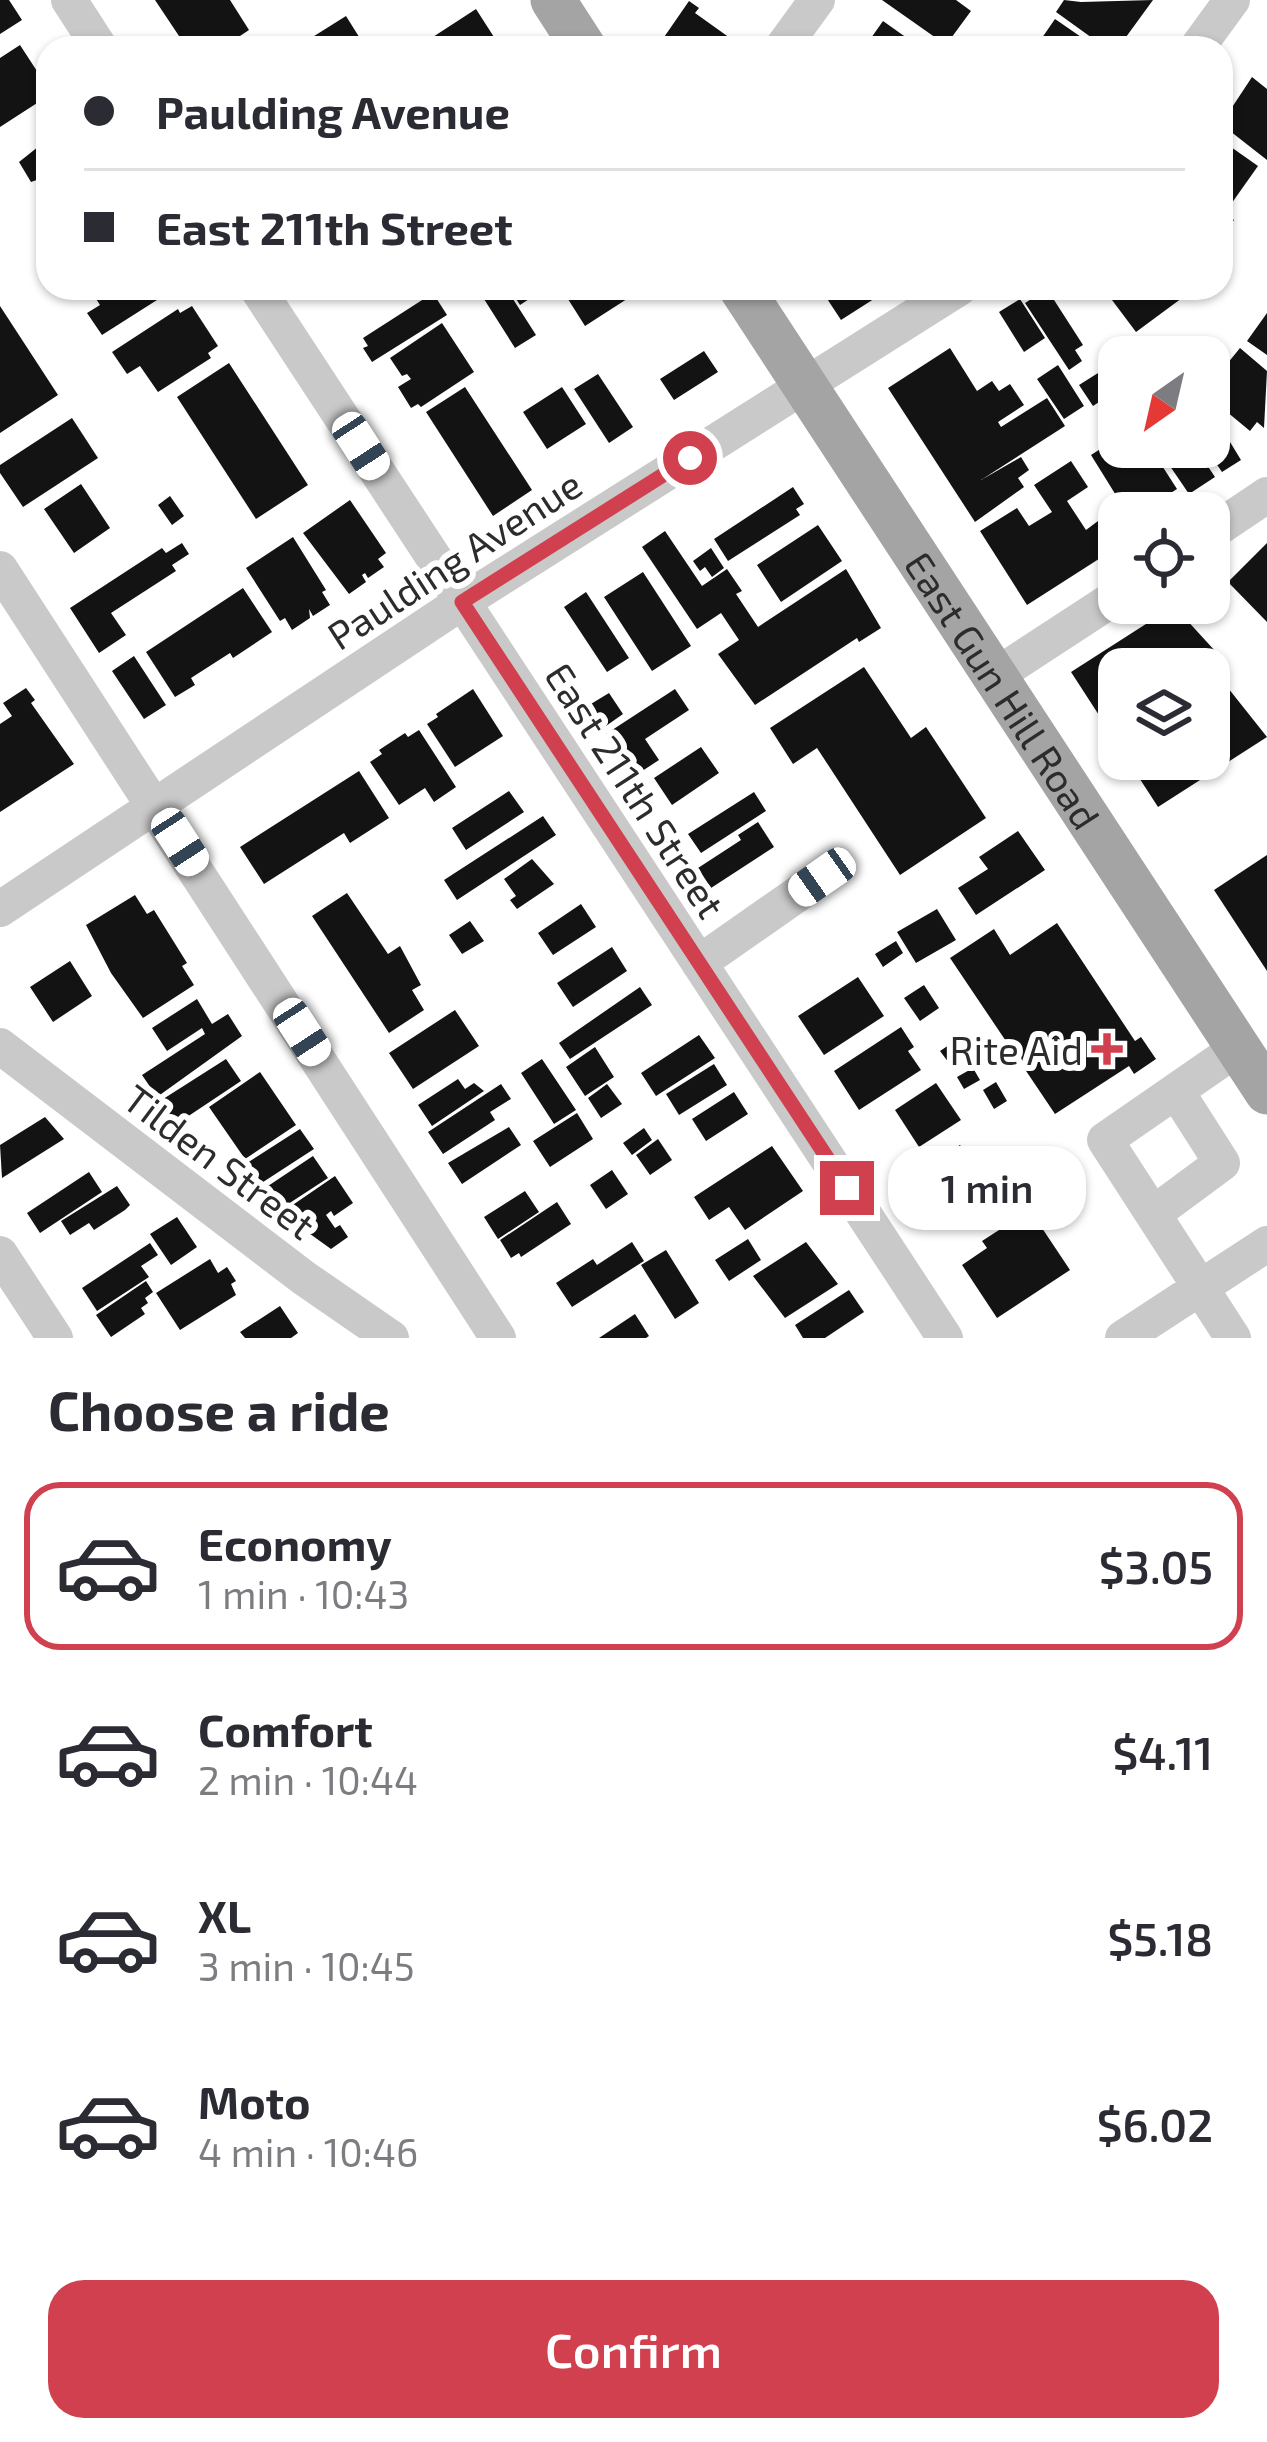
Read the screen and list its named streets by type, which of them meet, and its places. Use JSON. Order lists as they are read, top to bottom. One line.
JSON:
{"streets":{"main road":["East Gun Hill Road"],"street":["Paulding Avenue","East 211th Street","Tilden Street"]},"crossings":[["Paulding Avenue","East Gun Hill Road"],["Paulding Avenue","East 211th Street"]],"places":{"health":["Rite Aid"]},"north":"bottom left","page":{"banner":["Paulding Avenue","East 211th Street"],"bubble":"1 min","heading":"Choose a ride","list":[{"name":"Economy","note":"1 min · 10:43","value":"$3.05"},{"name":"Comfort","note":"2 min · 10:44","value":"$4.11"},{"name":"XL","note":"3 min · 10:45","value":"$5.18"},{"name":"Moto","note":"4 min · 10:46","value":"$6.02"}],"buttons":"Confirm"}}
